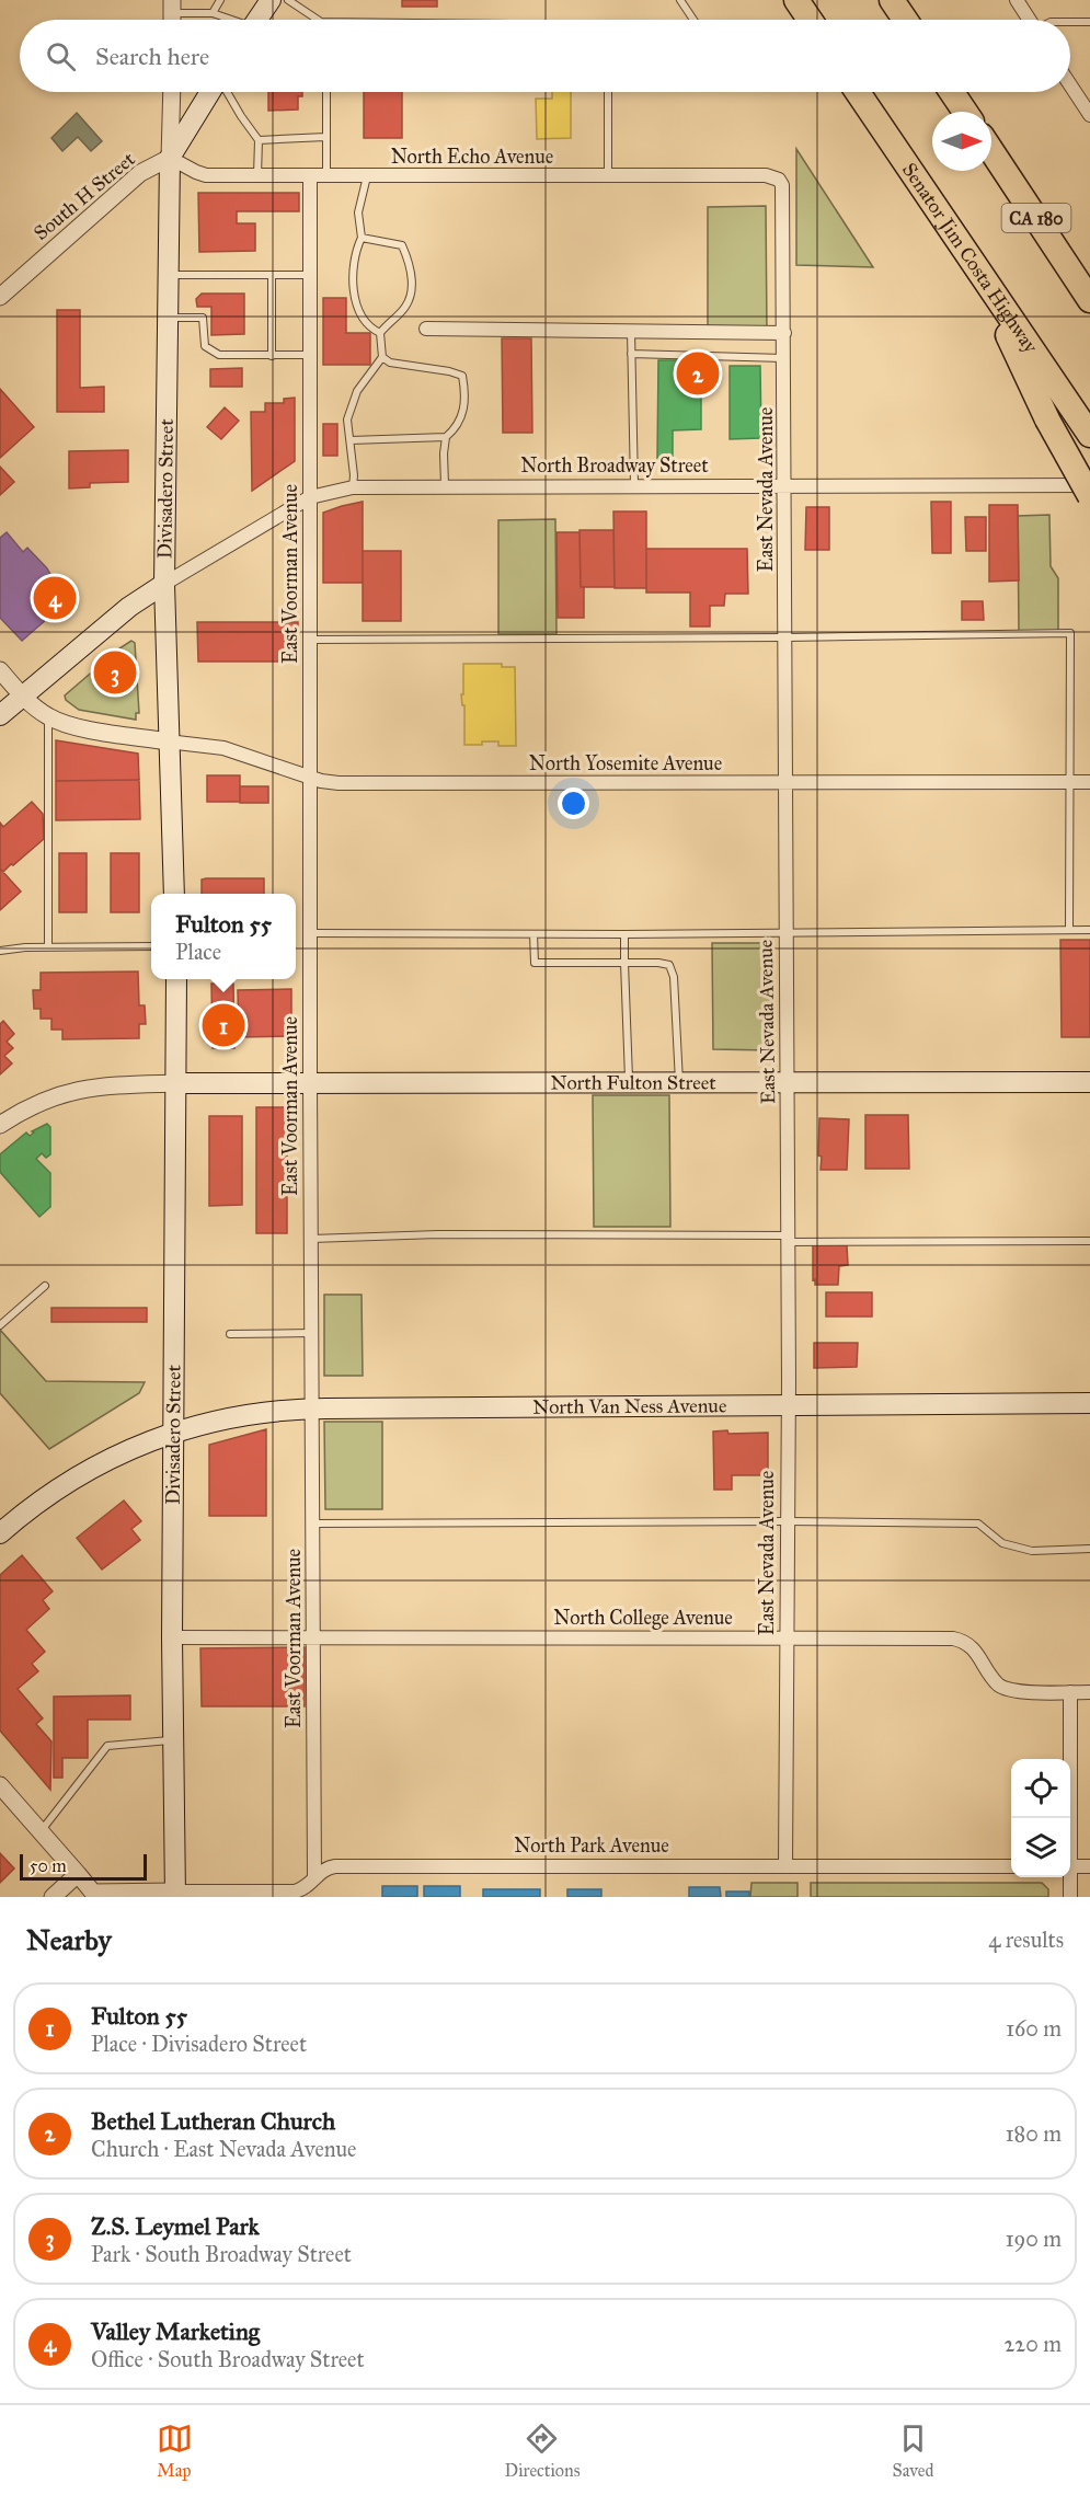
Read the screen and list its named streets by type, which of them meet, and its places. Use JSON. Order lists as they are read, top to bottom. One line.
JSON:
{"streets":{"highway":["CA 180","Senator Jim Costa Highway"],"main road":["Divisadero Street","North Fulton Street","North Van Ness Avenue"],"street":["North Echo Avenue","South H Street","North Broadway Street","East Nevada Avenue","East Voorman Avenue","North Yosemite Avenue","North College Avenue","North Park Avenue"]},"crossings":[["North Echo Avenue","South H Street"],["North Echo Avenue","Divisadero Street"],["North Echo Avenue","East Nevada Avenue"],["North Echo Avenue","East Voorman Avenue"],["South H Street","Divisadero Street"],["North Broadway Street","Divisadero Street"],["North Broadway Street","East Nevada Avenue"],["North Broadway Street","East Voorman Avenue"],["Divisadero Street","North Yosemite Avenue"],["Divisadero Street","North Fulton Street"],["Divisadero Street","North Van Ness Avenue"],["Divisadero Street","North College Avenue"],["Divisadero Street","North Park Avenue"],["East Nevada Avenue","North Yosemite Avenue"],["East Nevada Avenue","North Fulton Street"],["East Nevada Avenue","North Van Ness Avenue"],["East Nevada Avenue","North College Avenue"],["East Nevada Avenue","North Park Avenue"],["East Voorman Avenue","North Yosemite Avenue"],["East Voorman Avenue","North Fulton Street"],["East Voorman Avenue","North Van Ness Avenue"],["East Voorman Avenue","North College Avenue"],["East Voorman Avenue","North Park Avenue"]],"scale_bar":"50 m","north":"right","page":{"search":"Search here","pins":["2","4","3","1"],"popup":["Fulton 55","Place"],"scale":"50 m","heading":["Nearby","4 results"],"list":[{"mark":"1","name":"Fulton 55","note":"Place · Divisadero Street","value":"160 m"},{"mark":"2","name":"Bethel Lutheran Church","note":"Church · East Nevada Avenue","value":"180 m"},{"mark":"3","name":"Z.S. Leymel Park","note":"Park · South Broadway Street","value":"190 m"},{"mark":"4","name":"Valley Marketing","note":"Office · South Broadway Street","value":"220 m"}],"nav":["Map","Directions","Saved"]}}
